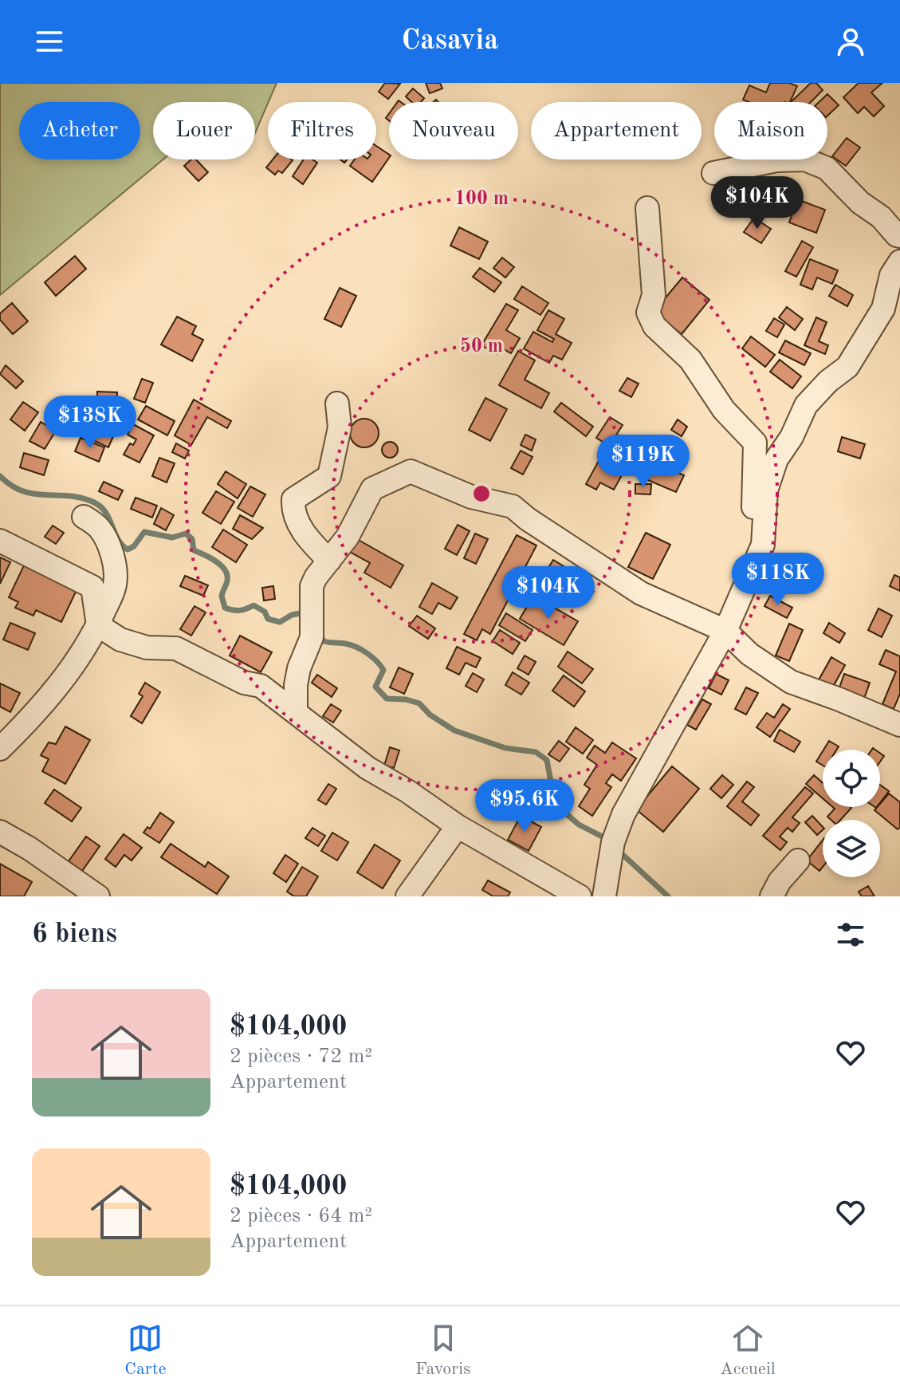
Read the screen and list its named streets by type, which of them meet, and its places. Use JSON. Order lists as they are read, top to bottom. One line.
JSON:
{"page":{"header":"Casavia","chip":["Acheter","Louer","Filtres","Nouveau","Appartement","Maison"],"price":["$104K","$138K","$119K","$118K","$104K","$95.6K"],"heading":"6 biens","list":[{"name":"$104,000","note":"2 pièces · 72 m² · Appartement"},{"name":"$104,000","note":"2 pièces · 64 m² · Appartement"}],"tabs":["Carte","Favoris","Accueil"]},"rings":["100 m","50 m"]}
